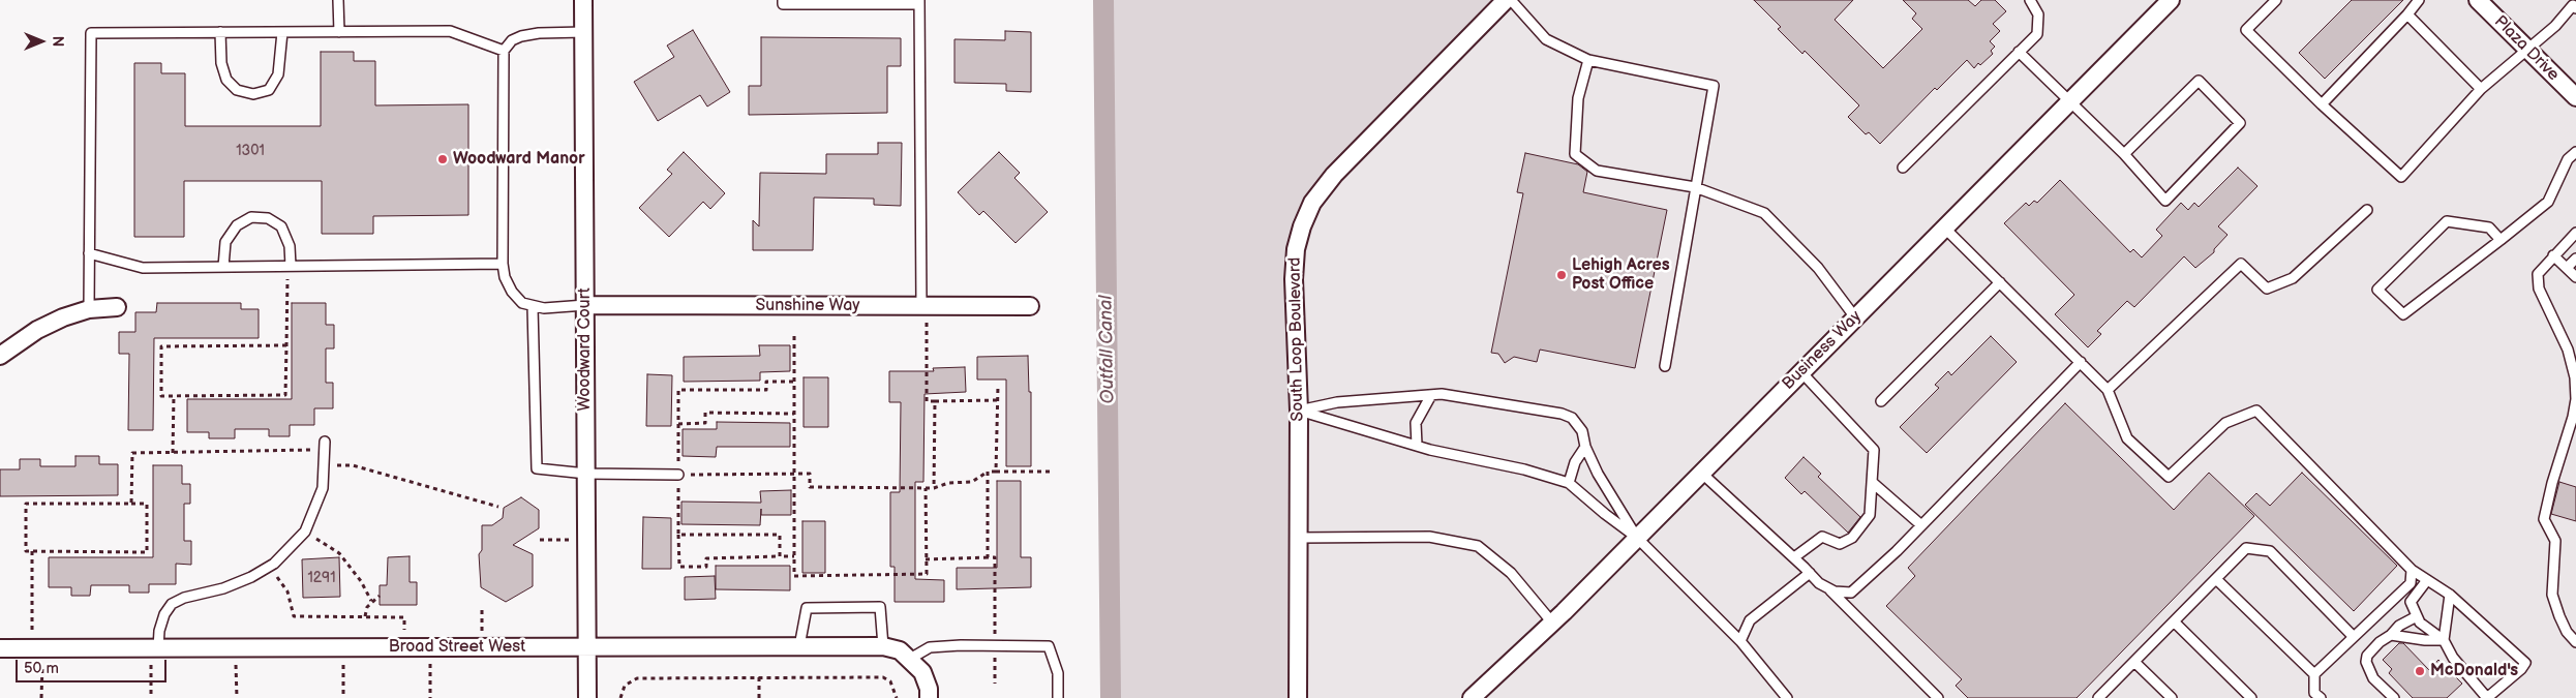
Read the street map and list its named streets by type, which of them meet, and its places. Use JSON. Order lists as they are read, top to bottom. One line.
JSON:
{"streets":{"street":["Plaza Drive","Sunshine Way","South Loop Boulevard","Woodward Court","Business Way","Broad Street West"]},"crossings":[["Sunshine Way","Woodward Court"],["Woodward Court","Broad Street West"]],"water":["Outfall Canal"],"places":["Woodward Manor","Lehigh Acres Post Office","McDonald's"],"house_numbers":["1301","1291"],"scale_bar":"50 m","north":"right"}
